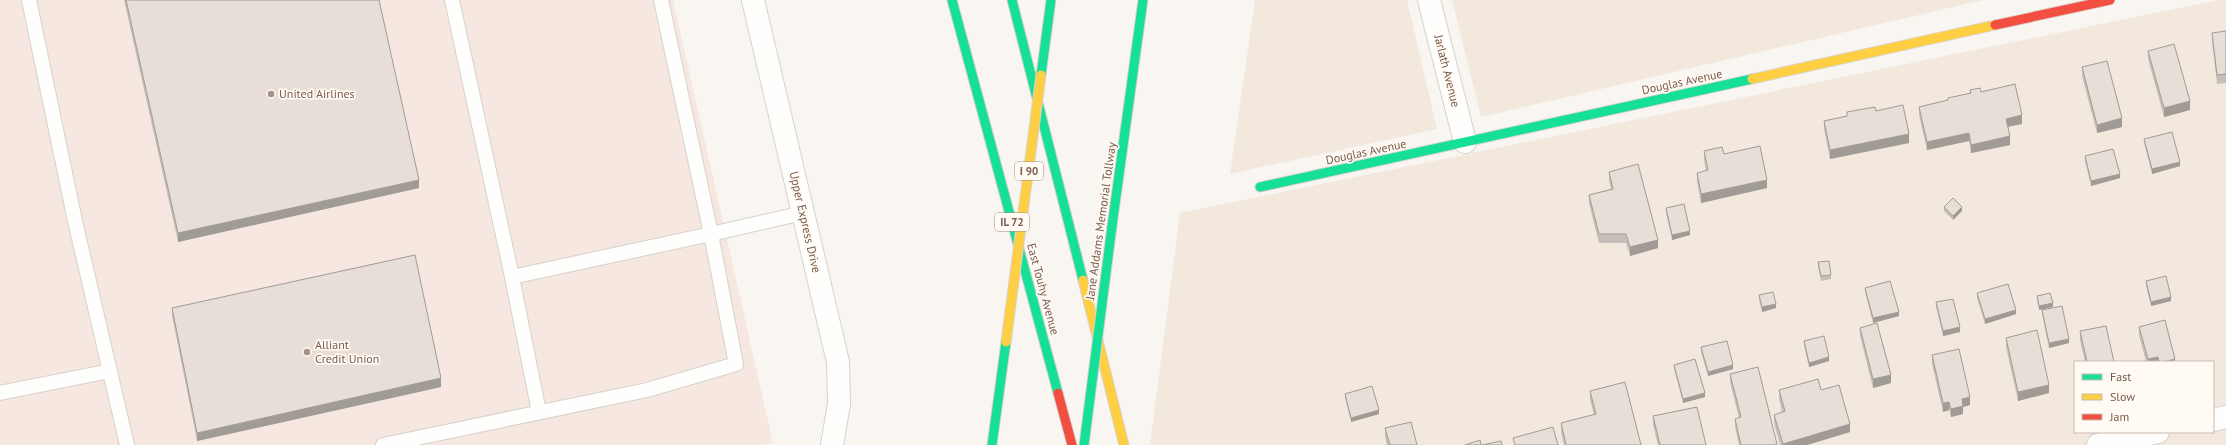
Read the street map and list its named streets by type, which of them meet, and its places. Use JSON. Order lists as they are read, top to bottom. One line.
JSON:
{"streets":{"main road":["Douglas Avenue","I 90","Jane Addams Memorial Tollway","IL 72","East Touhy Avenue"],"street":["Jarlath Avenue","Upper Express Drive"]},"crossings":[["Jarlath Avenue","Douglas Avenue"]],"places":["United Airlines","Alliant Credit Union"],"legend":["Fast","Slow","Jam"]}
